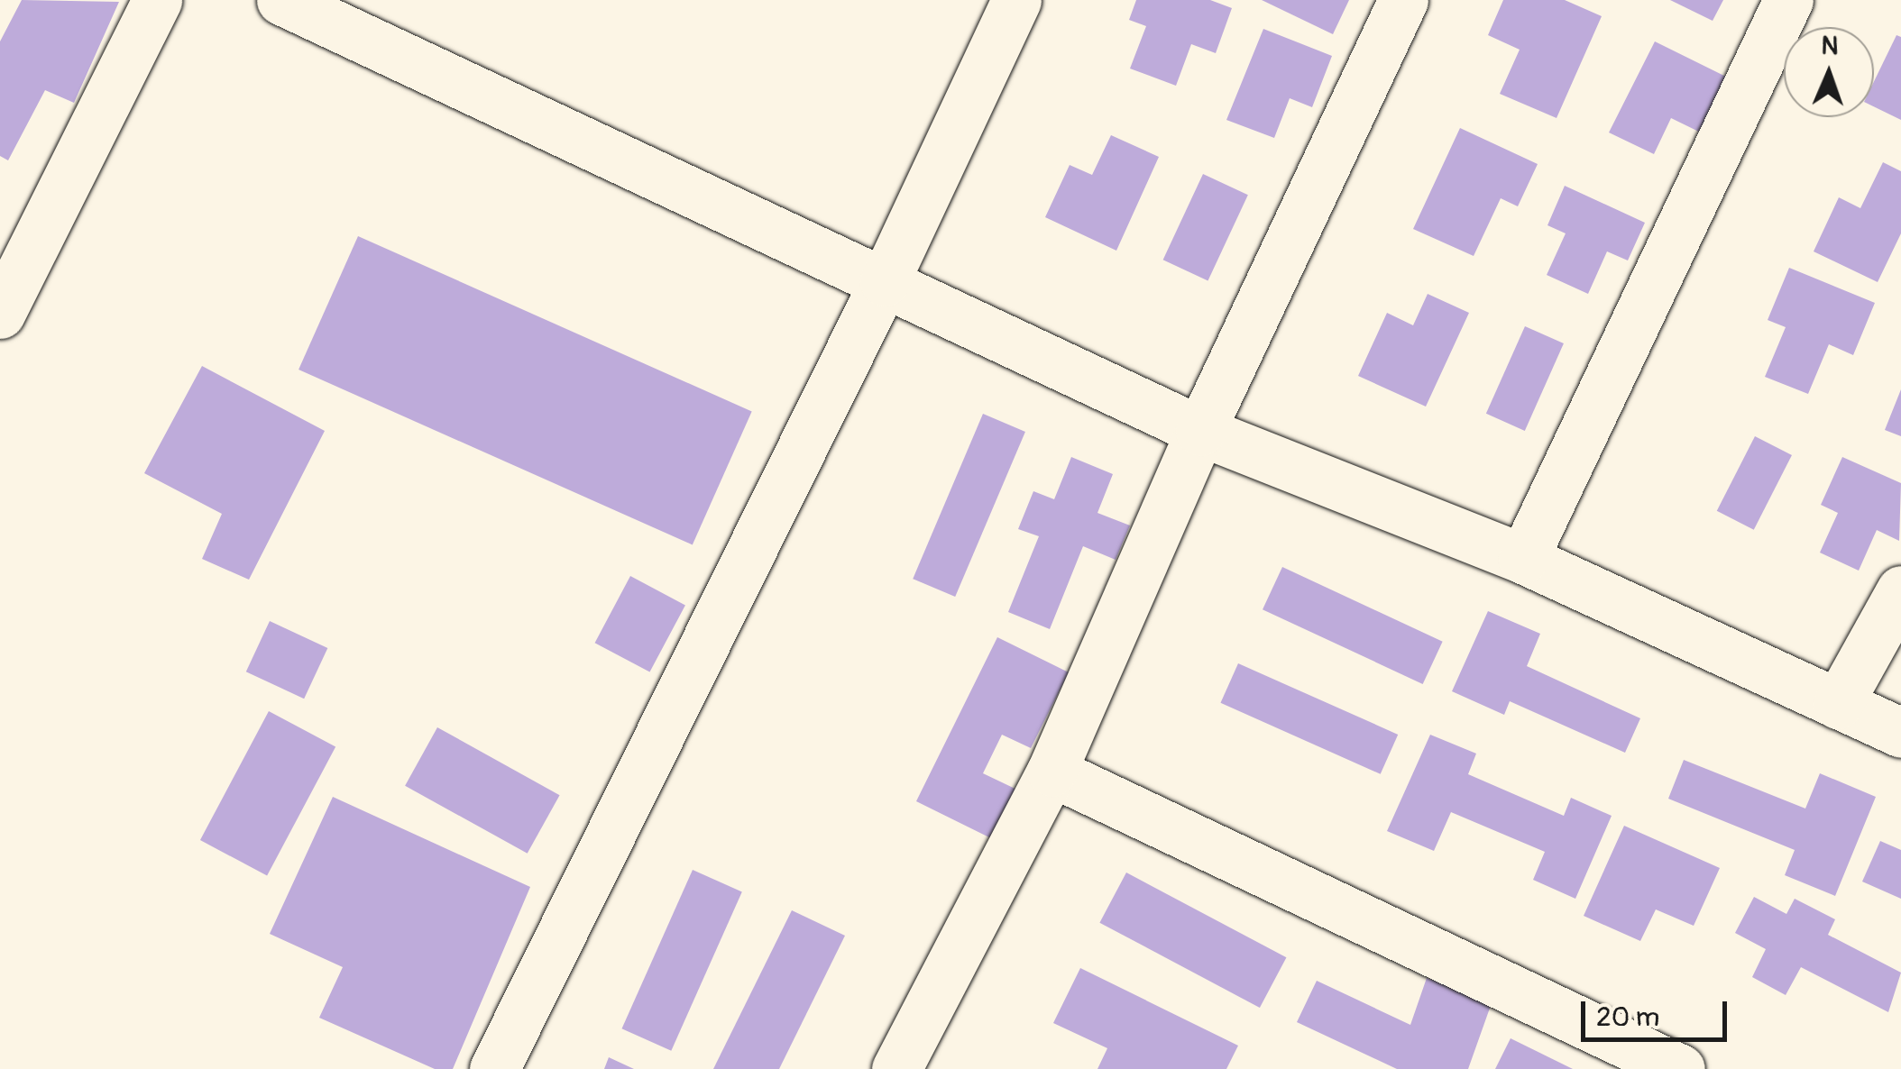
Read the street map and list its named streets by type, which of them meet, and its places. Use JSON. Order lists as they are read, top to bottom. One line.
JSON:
{"scale_bar":"20 m","north":"top"}
